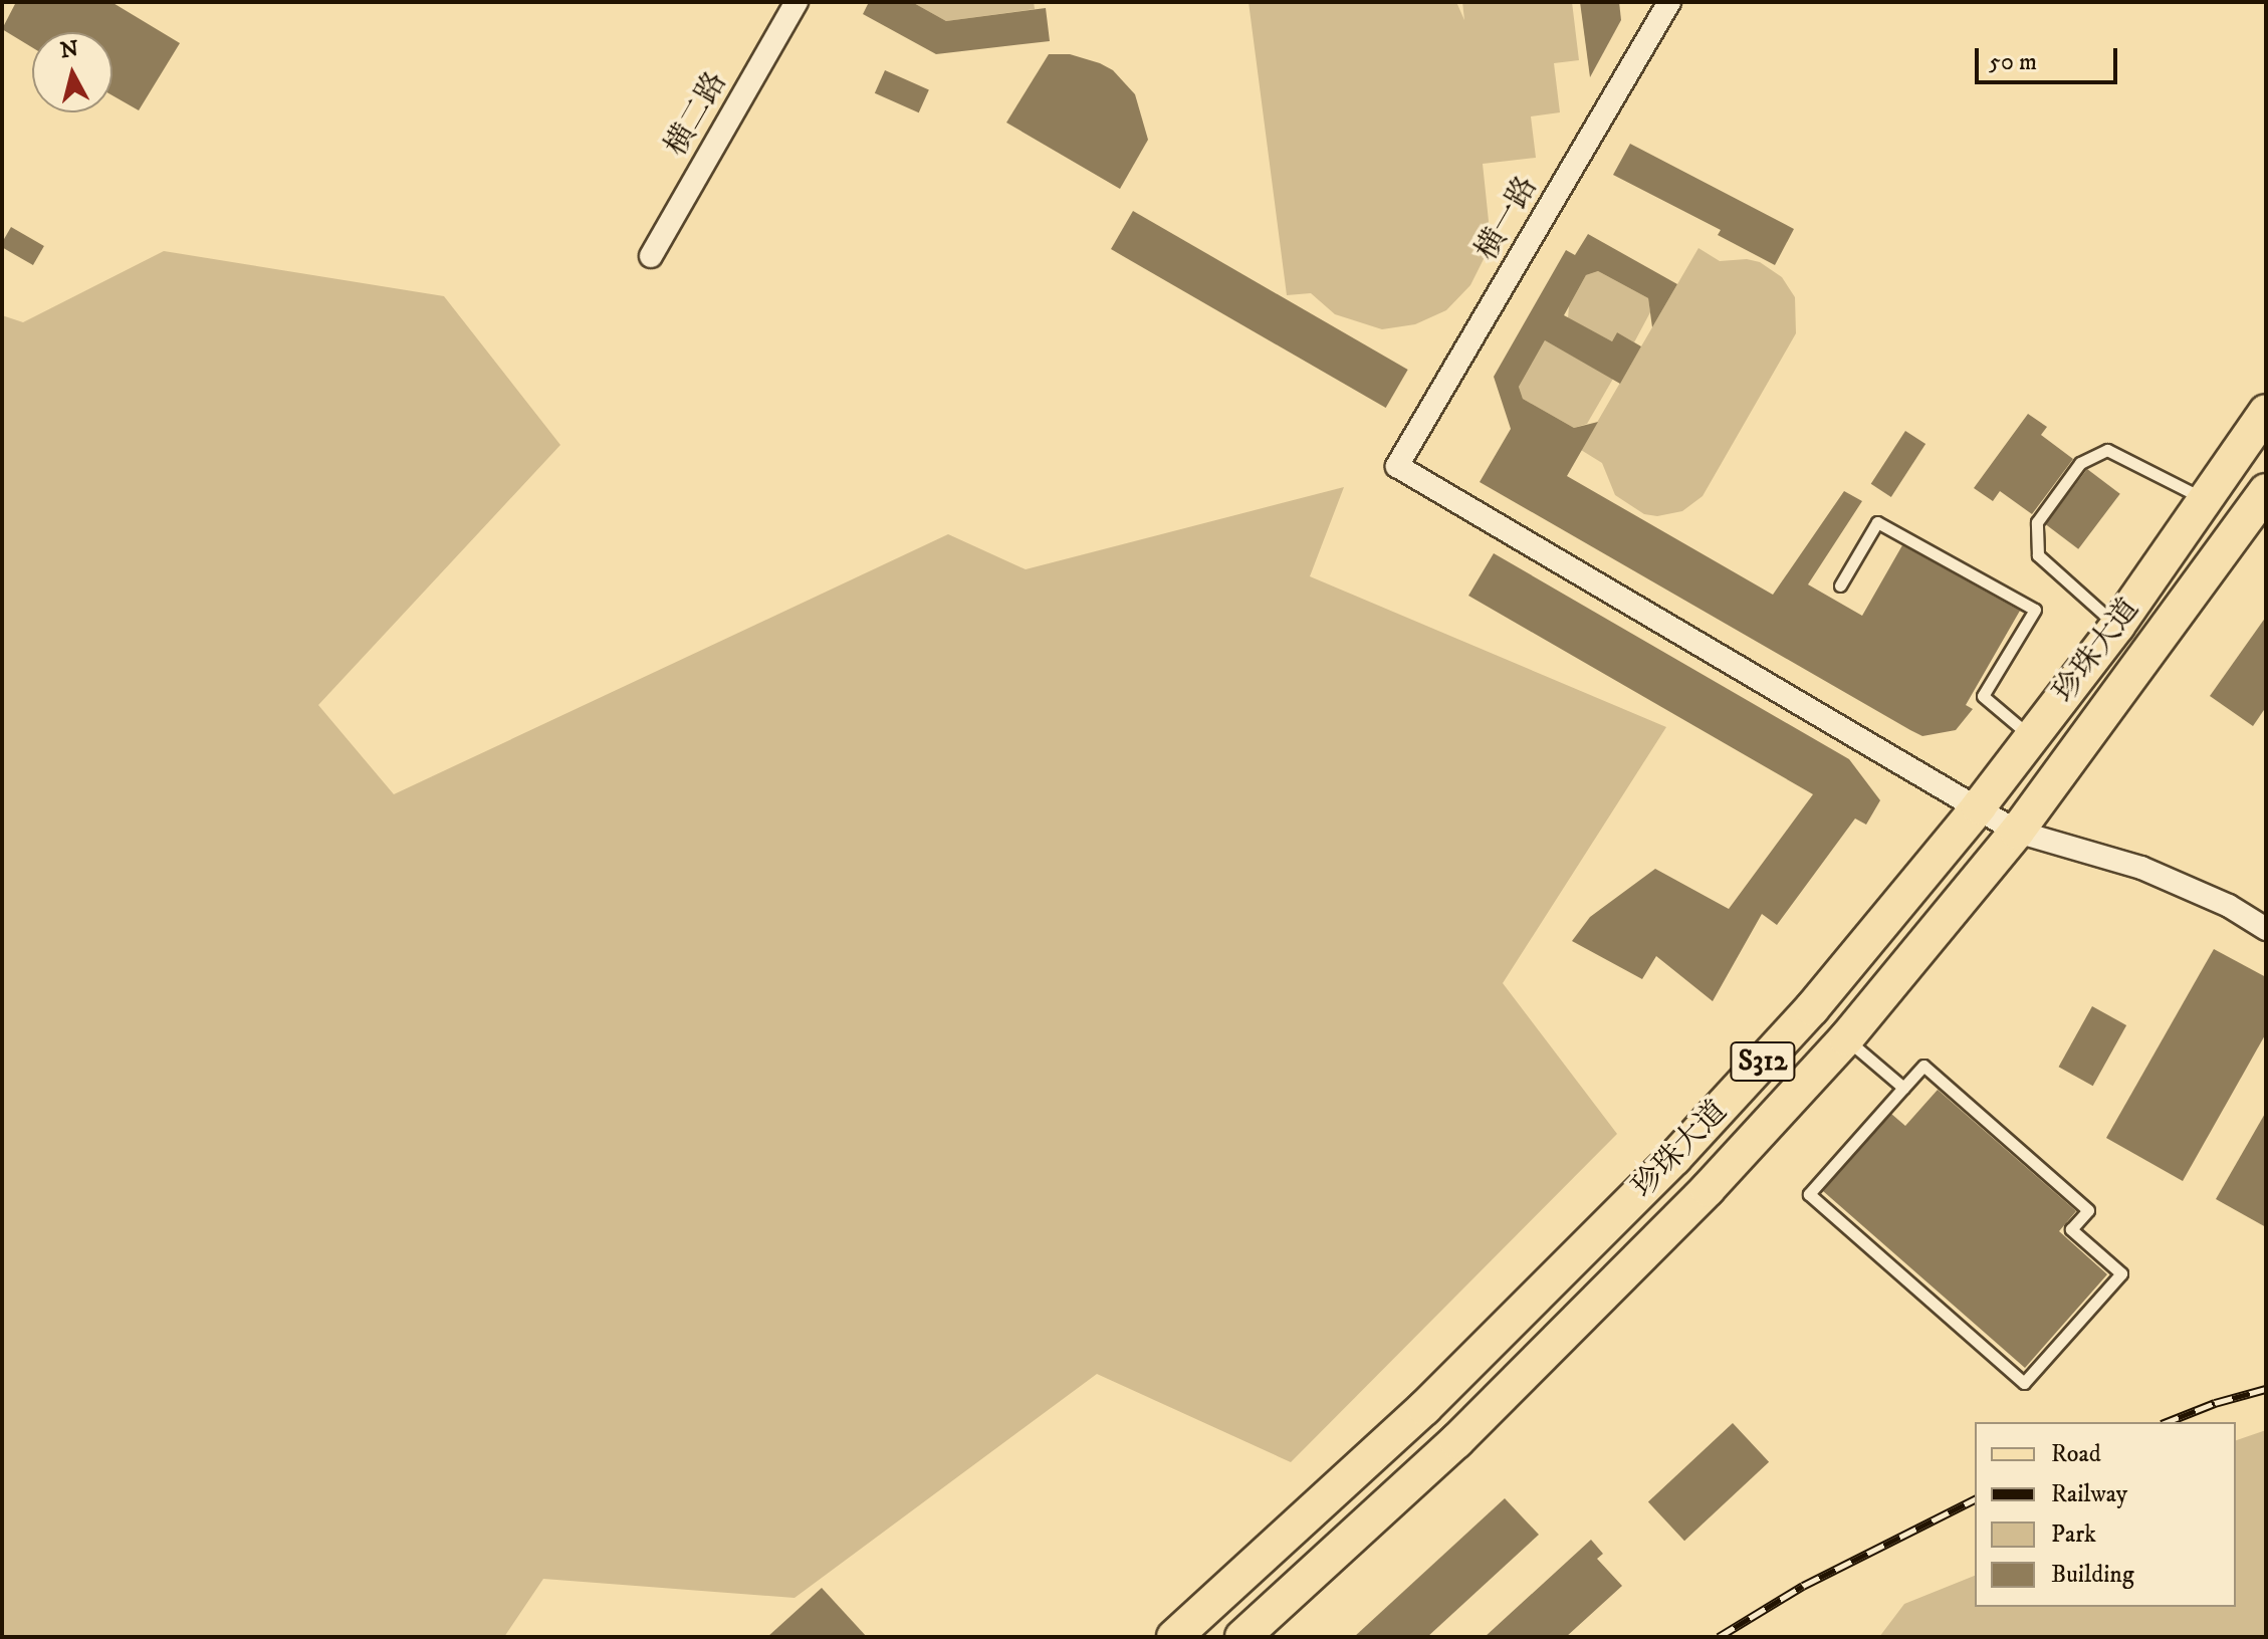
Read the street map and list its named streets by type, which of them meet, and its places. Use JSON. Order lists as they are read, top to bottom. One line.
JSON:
{"streets":{"main road":["珍珠大道","S312"],"street":["横二路","横一路"]},"crossings":[["横一路","珍珠大道"]],"legend":["Road","Railway","Park","Building"],"scale_bar":"50 m","north":"top"}
